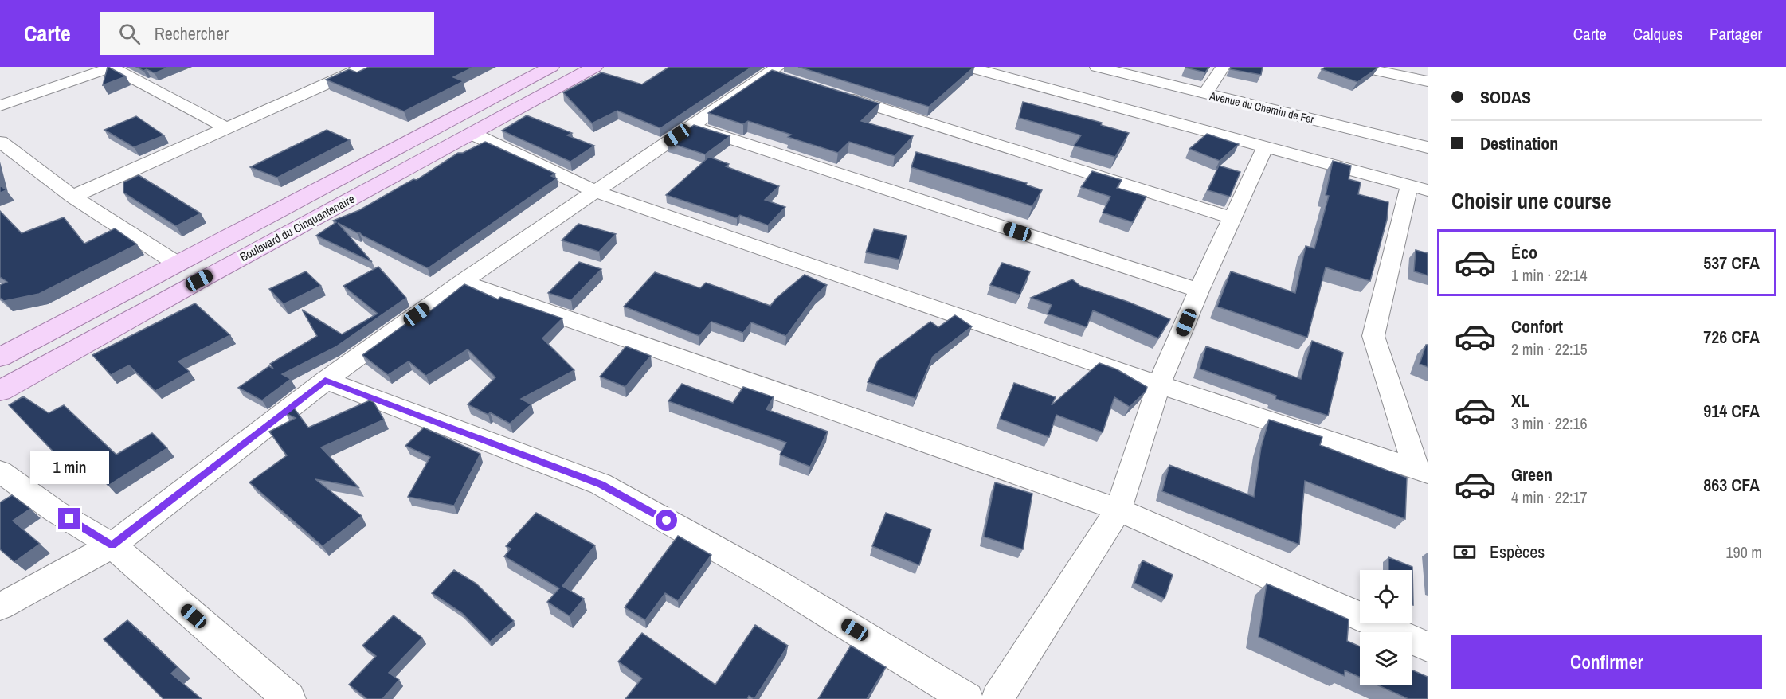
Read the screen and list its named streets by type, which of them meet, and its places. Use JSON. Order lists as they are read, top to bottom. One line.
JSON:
{"streets":{"main road":["Boulevard du Cinquantenaire"],"street":["Avenue du Chemin de Fer"]},"page":{"header":"Carte","search":"Rechercher","nav":["Carte","Calques","Partager"],"banner":["SODAS","Destination"],"heading":"Choisir une course","list":[{"name":"Éco","note":"1 min · 22:14","value":"537 CFA"},{"name":"Confort","note":"2 min · 22:15","value":"726 CFA"},{"name":"XL","note":"3 min · 22:16","value":"914 CFA"},{"name":"Green","note":"4 min · 22:17","value":"863 CFA"}],"bubble":"1 min","pay":["Espèces","190 m"],"buttons":"Confirmer"}}
